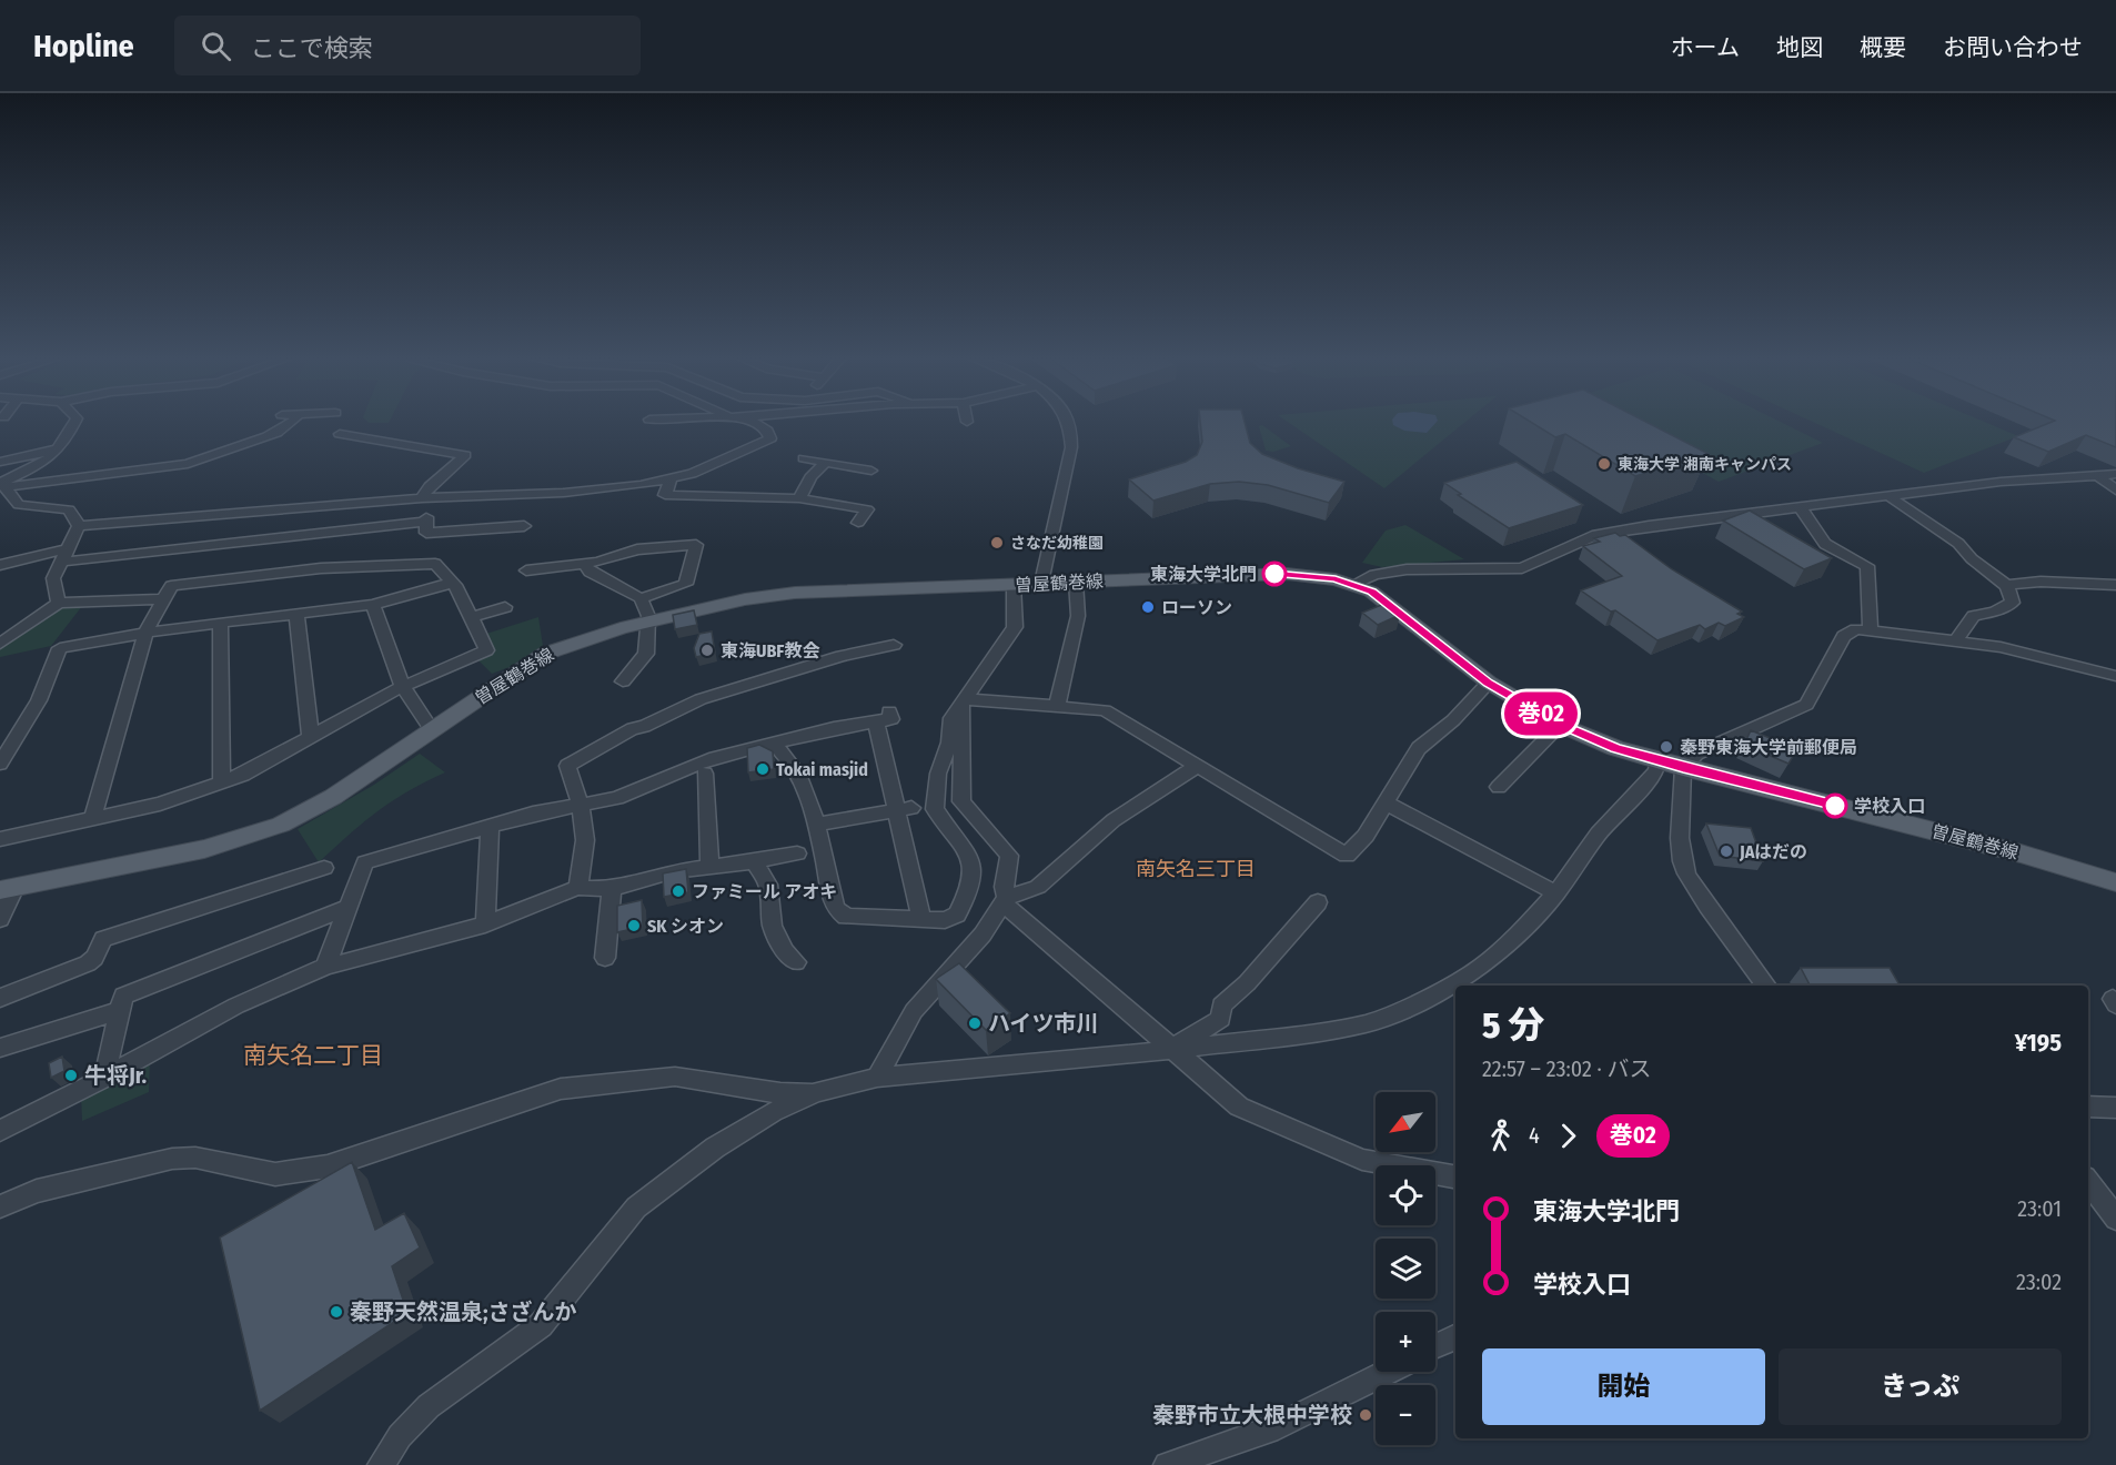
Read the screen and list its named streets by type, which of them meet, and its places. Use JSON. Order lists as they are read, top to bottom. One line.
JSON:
{"streets":{"main road":["曽屋鶴巻線"]},"districts":["南矢名三丁目","南矢名二丁目"],"places":["東海大学 湘南キャンパス","さなだ幼稚園","東海大学北門","ローソン","東海UBF教会","秦野東海大学前郵便局","Tokai masjid","学校入口","JAはだの","ファミール アオキ","SK シオン","ハイツ市川","牛将Jr.","秦野天然温泉;さざんか","秦野市立大根中学校"],"lines":["bus line 巻02"],"north":"bottom left","page":{"header":"Hopline","search":"ここで検索","nav":["ホーム","地図","概要","お問い合わせ"],"on_map":"巻02","heading":["5 分","22:57 – 23:02 · バス","¥195"],"map_buttons":["+","−"],"legs":["4","巻02"],"list":[{"name":"東海大学北門","value":"23:01"},{"name":"学校入口","value":"23:02"}],"buttons":["開始","きっぷ"]}}
